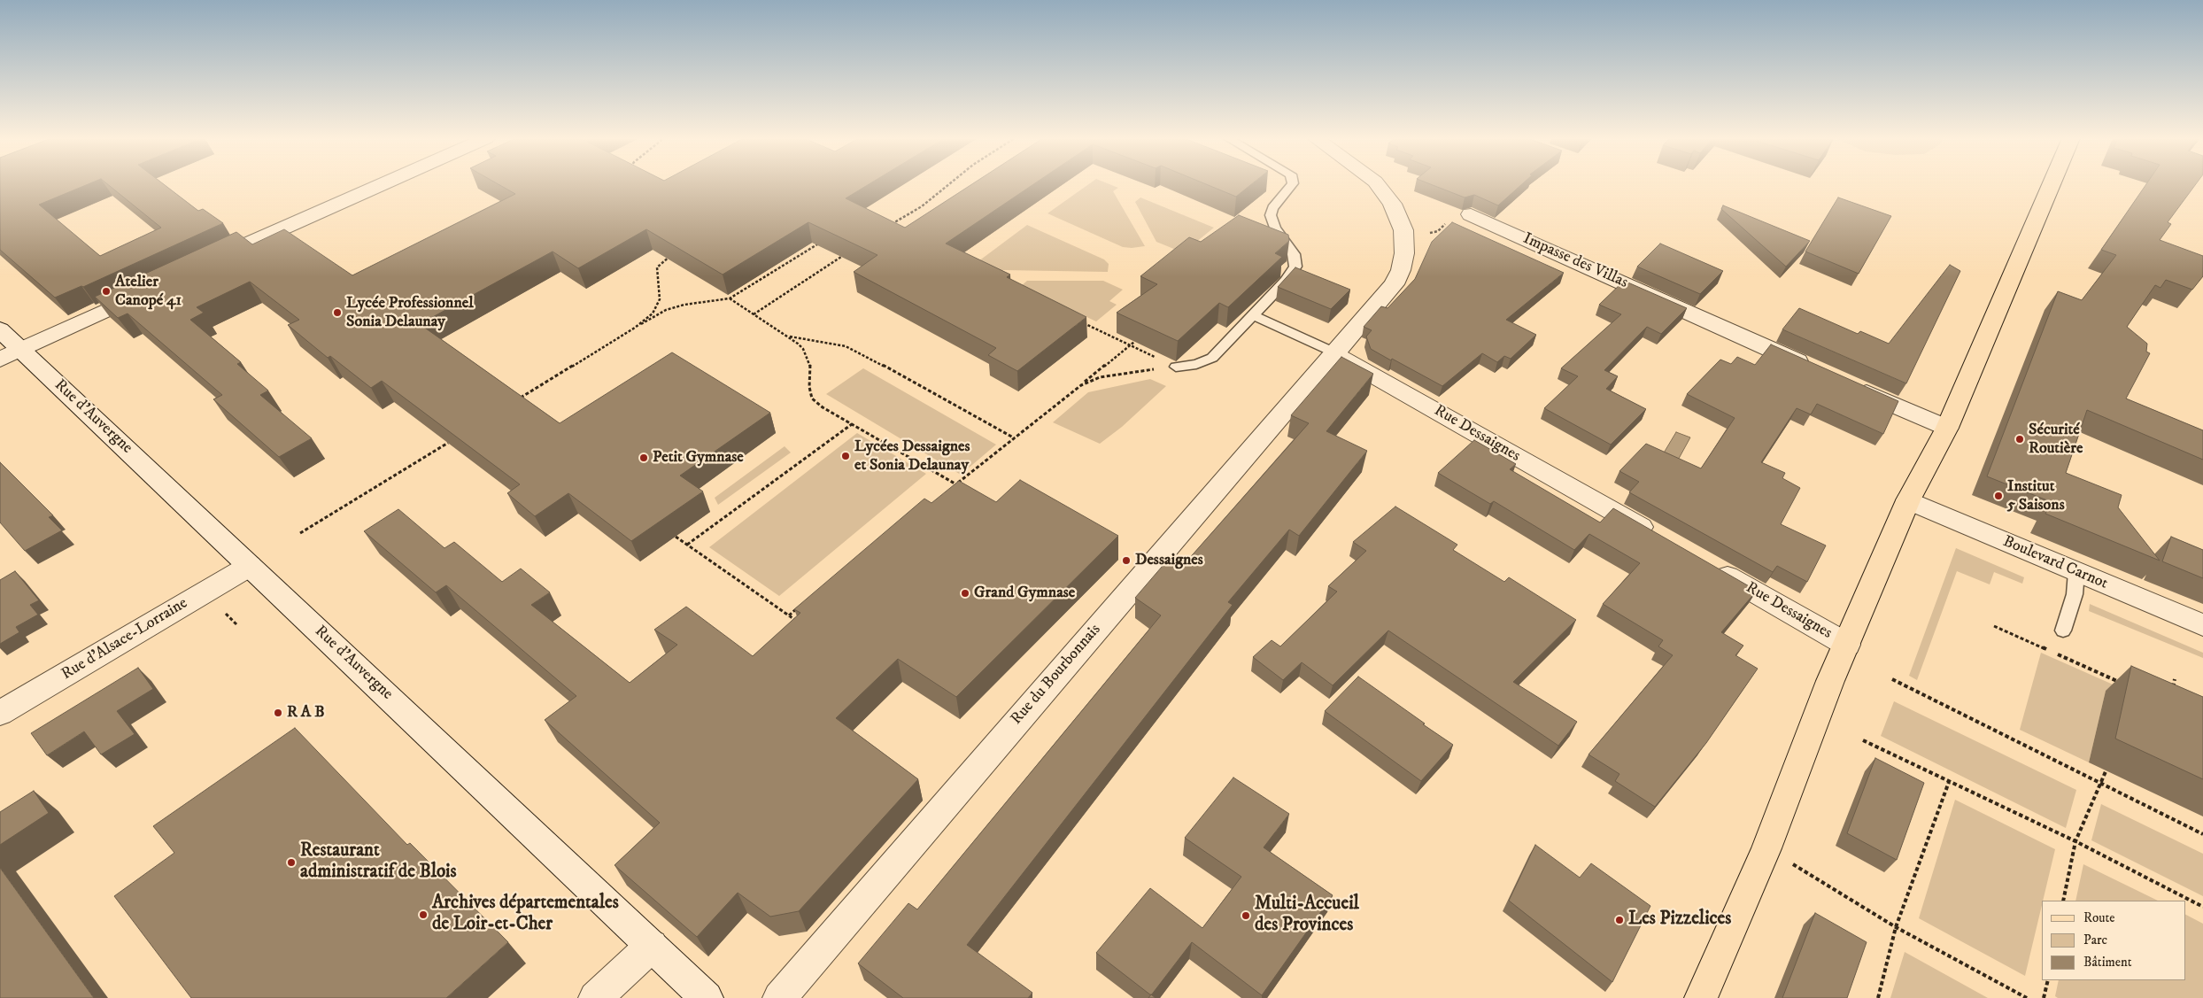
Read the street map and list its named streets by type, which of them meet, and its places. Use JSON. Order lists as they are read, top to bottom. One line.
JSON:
{"streets":{"street":["Impasse des Villas","Rue d'Auvergne","Rue Dessaignes","Boulevard Carnot","Rue d'Alsace-Lorraine","Rue du Bourbonnais"]},"crossings":[["Rue d'Auvergne","Rue d'Alsace-Lorraine"],["Rue Dessaignes","Rue du Bourbonnais"]],"places":["Atelier Canopé 41","Lycée Professionnel Sonia Delaunay","Sécurité Routière","Lycées Dessaignes et Sonia Delaunay","Petit Gymnase","Institut 5 Saisons","Dessaignes","Grand Gymnase","R A B","Restaurant administratif de Blois","Archives départementales de Loir-et-Cher","Multi-Accueil des Provinces","Les Pizzelices"],"legend":["Route","Parc","Bâtiment"]}
